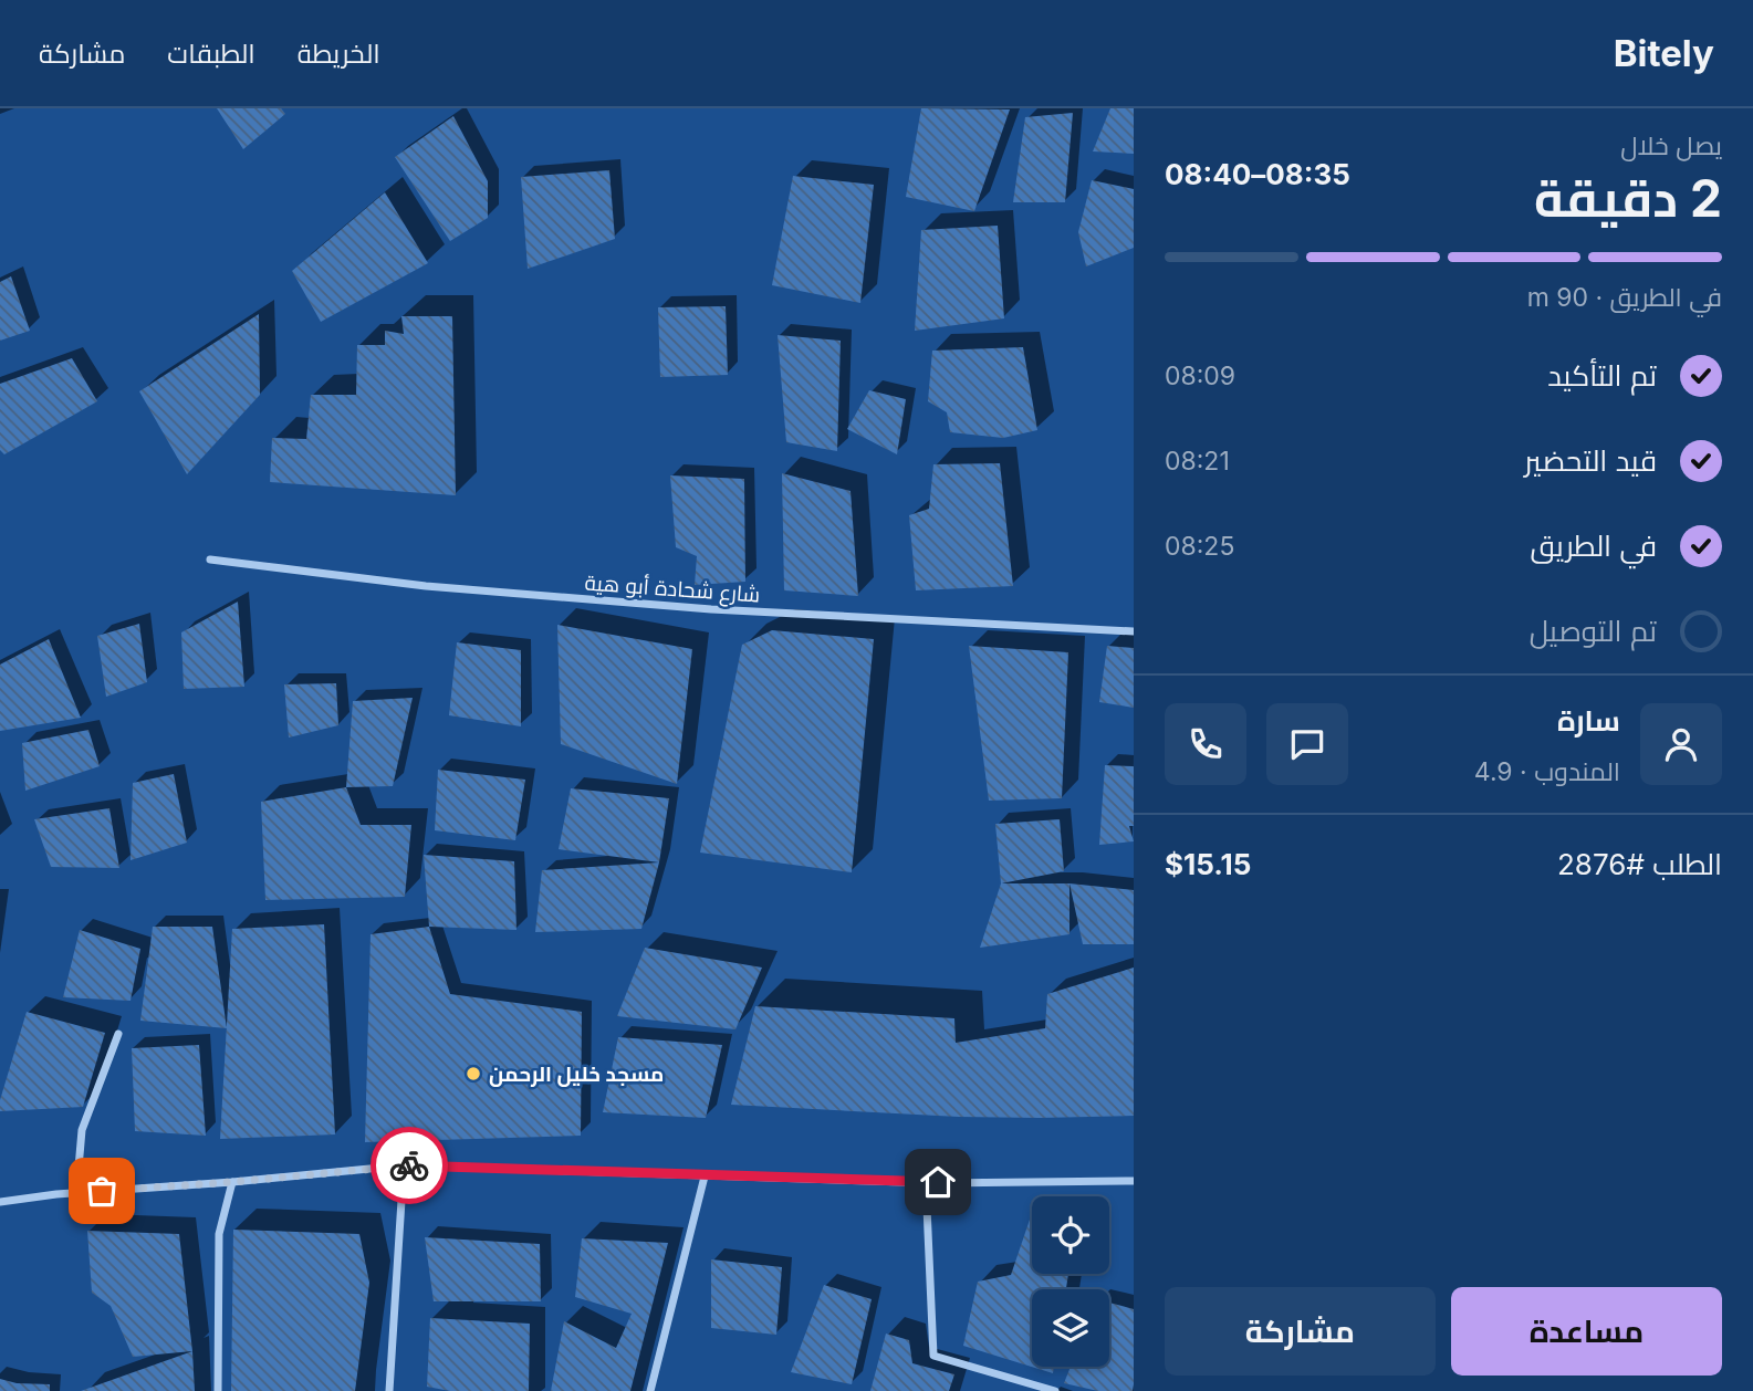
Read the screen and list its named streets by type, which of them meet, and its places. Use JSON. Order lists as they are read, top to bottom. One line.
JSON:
{"streets":{"street":["شارع شحادة أبو هية"]},"places":["مسجد خليل الرحمن"],"page":{"header":"Bitely","nav":["الخريطة","الطبقات","مشاركة"],"heading":["2 دقيقة","يصل خلال","08:35–08:40"],"panel":["سارة","المندوب · 4.9","الطلب #2876","$15.15"],"bar":"في الطريق · 90 m","list":[["تم التأكيد","08:09"],["قيد التحضير","08:21"],["في الطريق","08:25"],"تم التوصيل"],"buttons":["مساعدة","مشاركة"]}}
